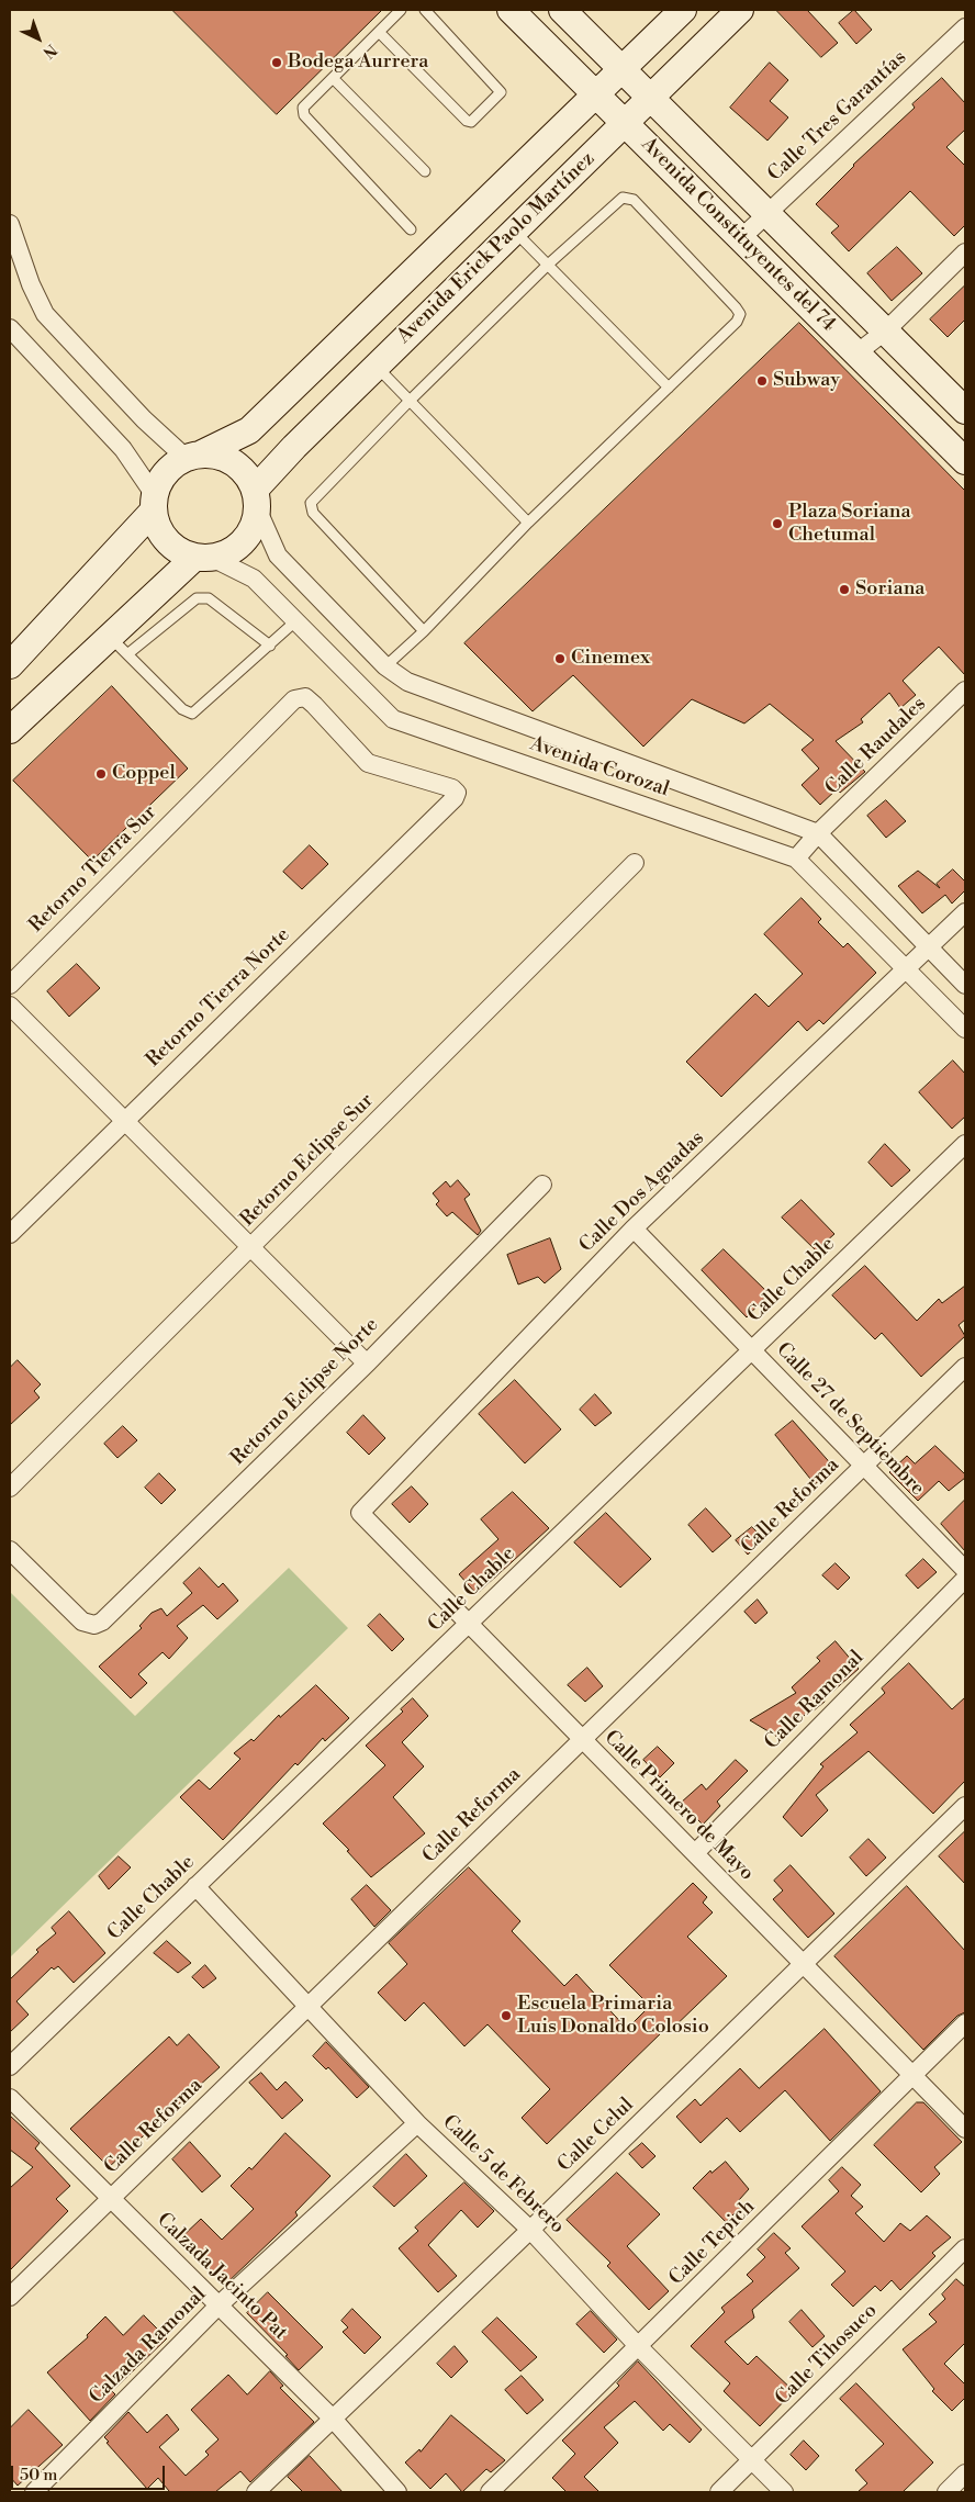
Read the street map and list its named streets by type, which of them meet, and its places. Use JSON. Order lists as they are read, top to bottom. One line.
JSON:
{"streets":{"street":["Calle Tres Garantías","Avenida Constituyentes del 74","Avenida Erick Paolo Martínez","Calle Raudales","Avenida Corozal","Retorno Tierra Sur","Retorno Tierra Norte","Retorno Eclipse Sur","Calle Dos Aguadas","Calle Chable","Retorno Eclipse Norte","Calle 27 de Septiembre","Calle Reforma","Calle Ramonal","Calle Primero de Mayo","Calle Celul","Calle 5 de Febrero","Calle Tepich","Calzada Jacinto Pat","Calzada Ramonal","Calle Tihosuco"]},"crossings":[["Calle Tres Garantías","Avenida Constituyentes del 74"],["Avenida Constituyentes del 74","Avenida Erick Paolo Martínez"],["Avenida Erick Paolo Martínez","Avenida Corozal"],["Calle Raudales","Avenida Corozal"],["Avenida Corozal","Calle Dos Aguadas"],["Retorno Tierra Sur","Retorno Tierra Norte"],["Calle Dos Aguadas","Calle 27 de Septiembre"],["Calle Dos Aguadas","Calle Primero de Mayo"],["Calle Chable","Calle 27 de Septiembre"],["Calle Chable","Calle Primero de Mayo"],["Calle Chable","Calle 5 de Febrero"],["Calle 27 de Septiembre","Calle Reforma"],["Calle Reforma","Calle Primero de Mayo"],["Calle Reforma","Calle 5 de Febrero"],["Calle Reforma","Calzada Jacinto Pat"],["Calle Ramonal","Calle Primero de Mayo"],["Calle Primero de Mayo","Calle Celul"],["Calle Primero de Mayo","Calle Tepich"],["Calle Celul","Calle 5 de Febrero"],["Calle Celul","Calzada Jacinto Pat"],["Calle 5 de Febrero","Calle Tepich"],["Calle 5 de Febrero","Calzada Ramonal"],["Calle 5 de Febrero","Calle Tihosuco"],["Calzada Jacinto Pat","Calzada Ramonal"]],"places":["Bodega Aurrera","Subway","Plaza Soriana Chetumal","Soriana","Cinemex","Coppel","Escuela Primaria Luis Donaldo Colosio"],"scale_bar":"50 m","north":"bottom right"}
